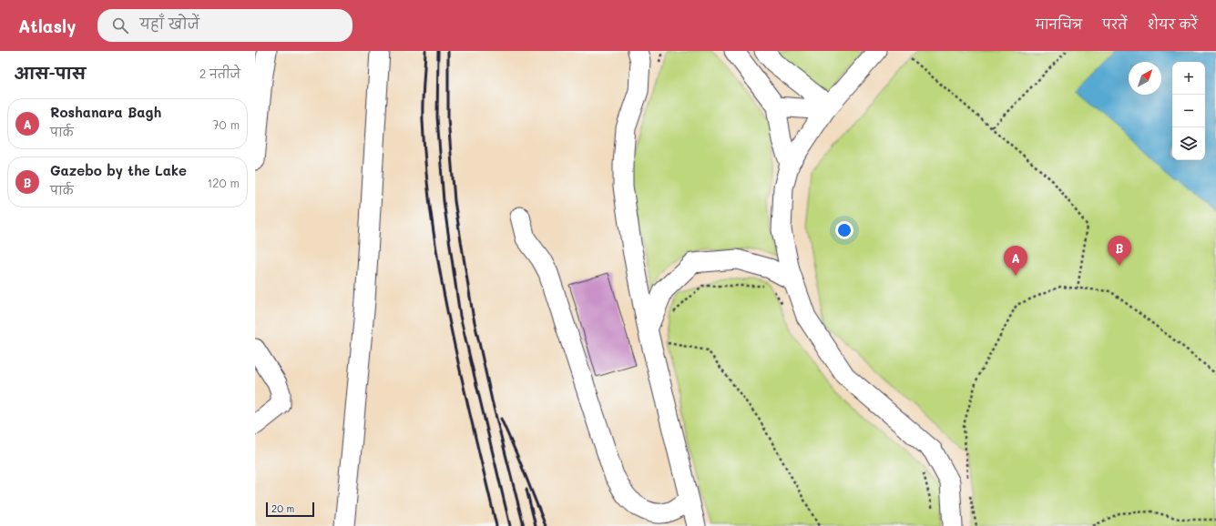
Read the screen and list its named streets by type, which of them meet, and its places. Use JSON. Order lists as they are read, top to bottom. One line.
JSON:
{"scale_bar":"20 m","north":"top right","page":{"header":"Atlasly","search":"यहाँ खोजें","nav":["मानचित्र","परतें","शेयर करें"],"heading":["आस-पास","2 नतीजे"],"map_buttons":["+","−"],"list":[{"mark":"A","name":"Roshanara Bagh","note":"पार्क","value":"70 m"},{"mark":"B","name":"Gazebo by the Lake","note":"पार्क","value":"120 m"}],"pins":["B","A"],"scale":"20 m"}}
